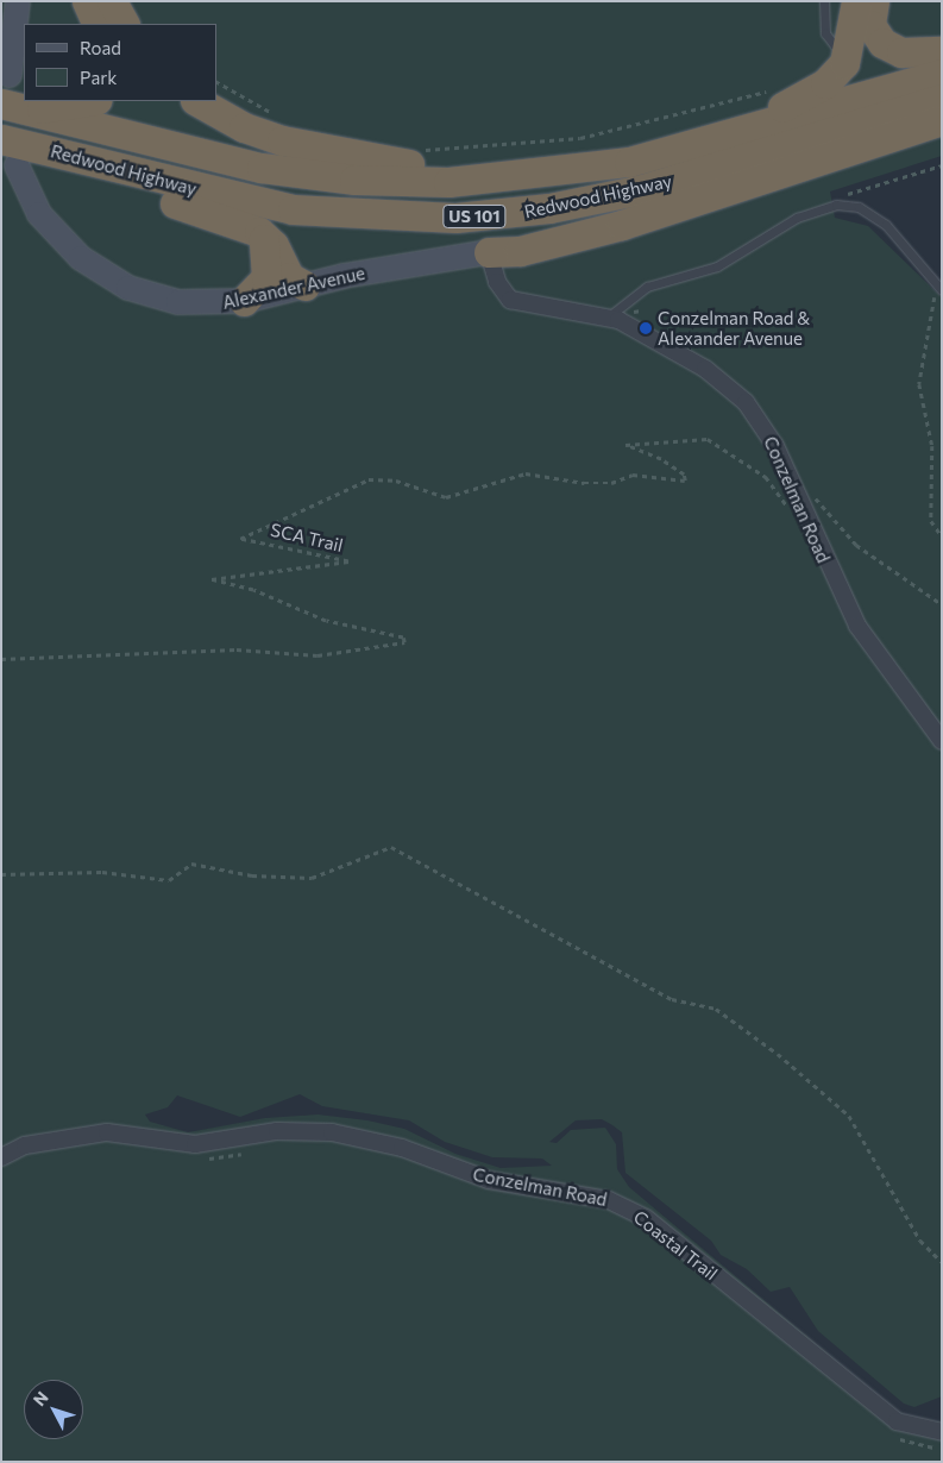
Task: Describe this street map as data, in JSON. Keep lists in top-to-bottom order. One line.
{"streets":{"highway":["Redwood Highway","US 101"],"main road":["Alexander Avenue"],"street":["Conzelman Road"],"path":["SCA Trail"]},"crossings":[["Redwood Highway","Alexander Avenue"],["Alexander Avenue","Conzelman Road"]],"places":["Conzelman Road & Alexander Avenue"],"legend":["Road","Park"],"north":"top left"}
